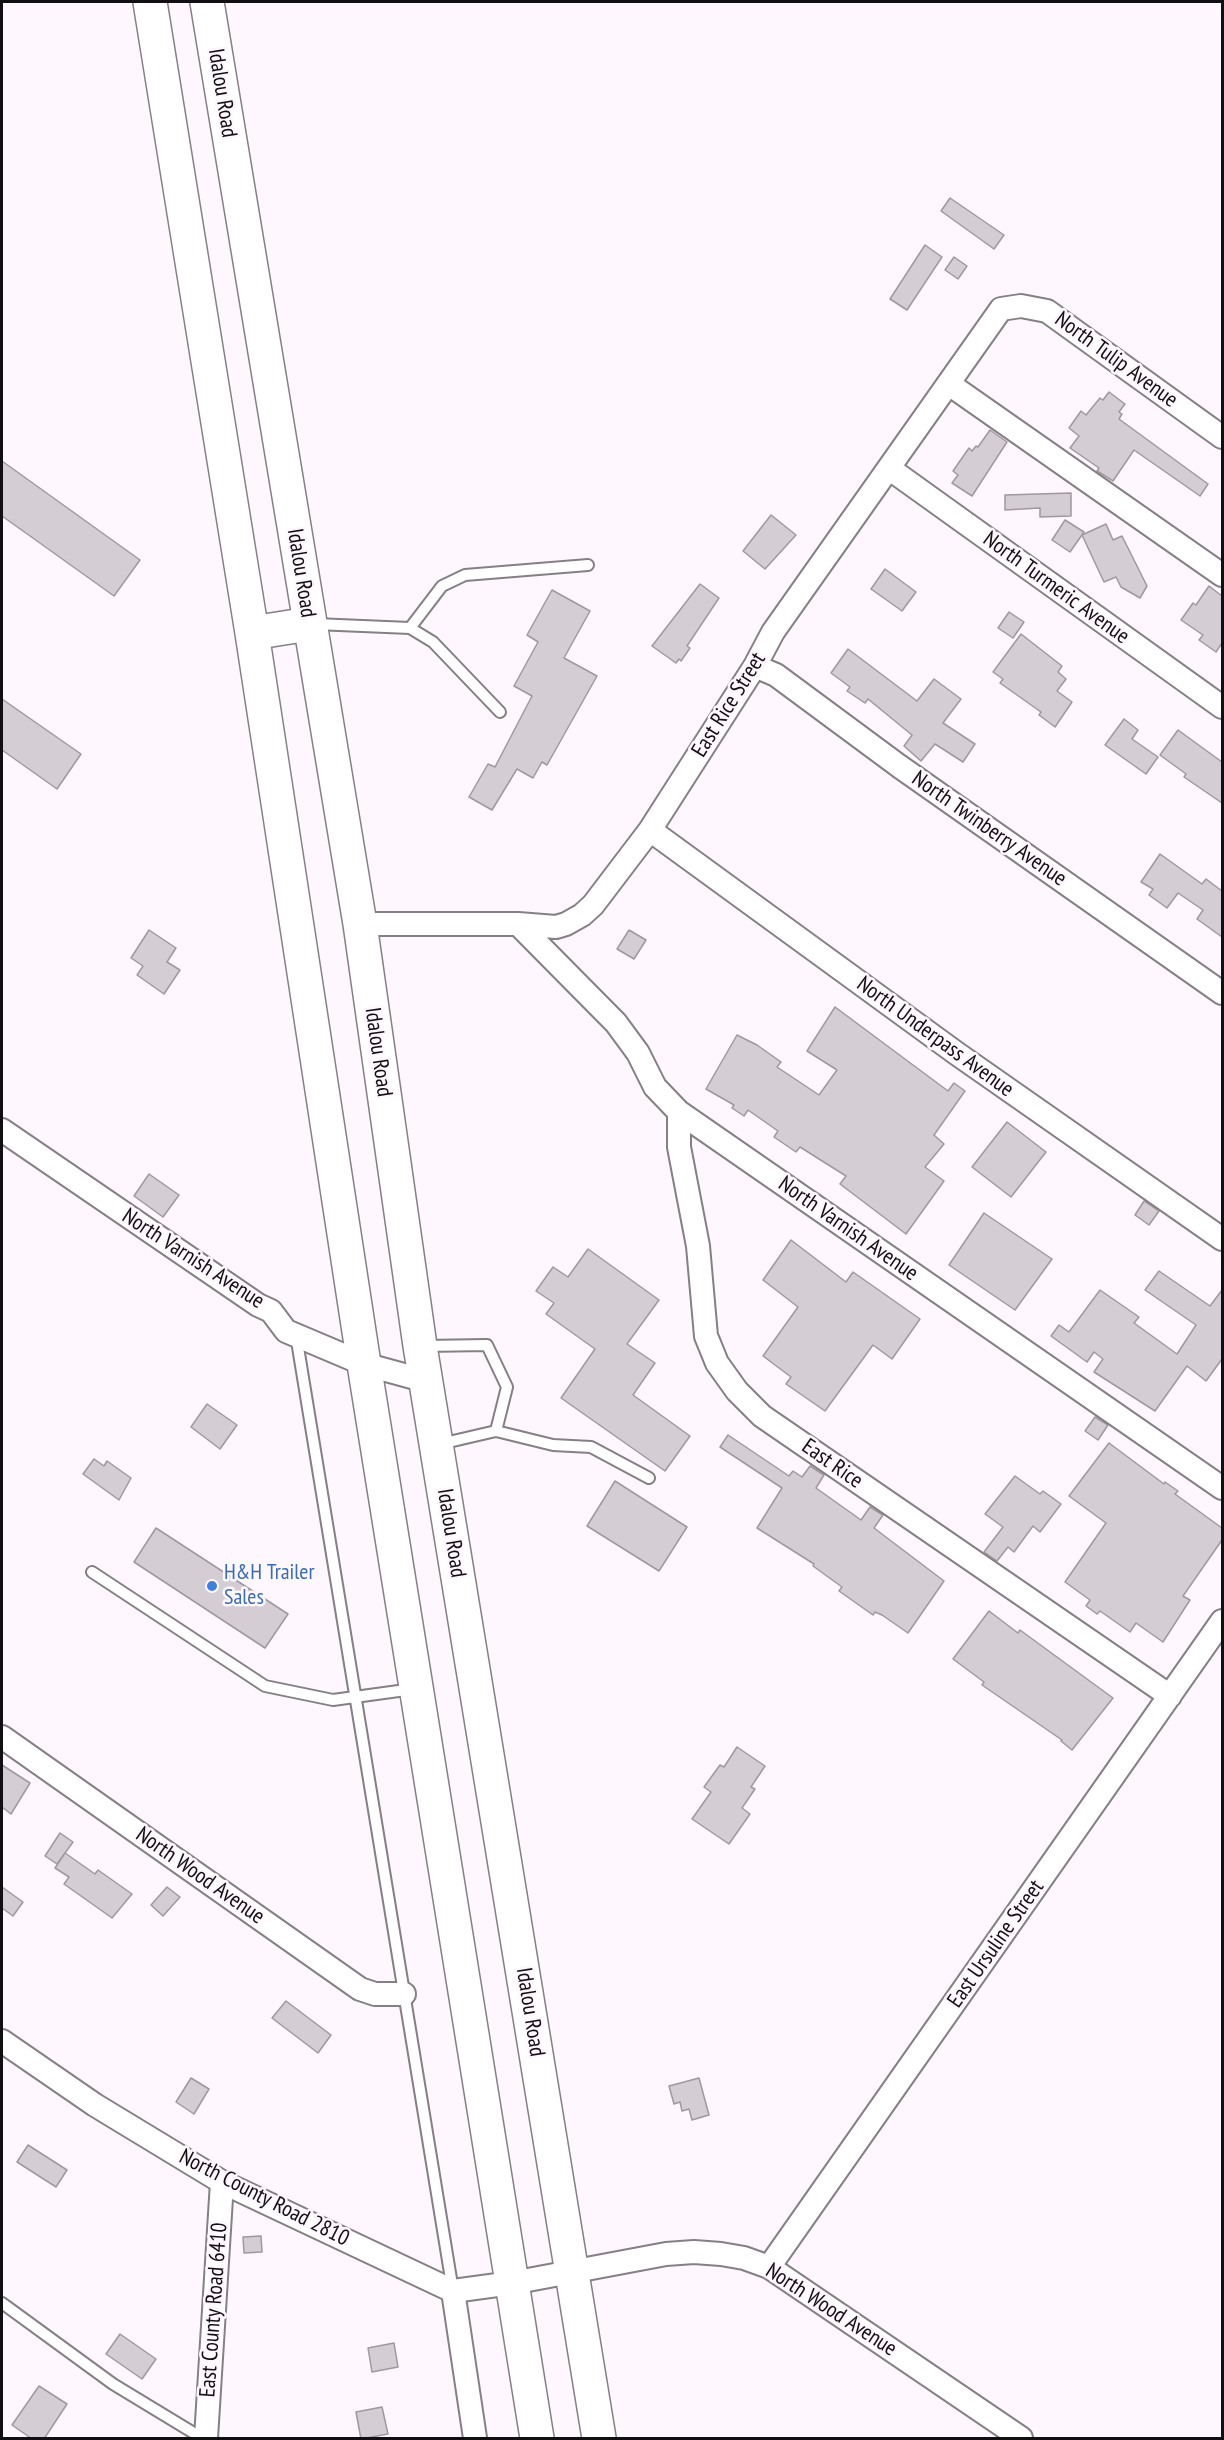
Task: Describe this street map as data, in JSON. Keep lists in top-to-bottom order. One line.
{"streets":{"highway":["Idalou Road"],"street":["North Tulip Avenue","North Turmeric Avenue","East Rice Street","North Twinberry Avenue","North Underpass Avenue","North Varnish Avenue","East Rice","North Wood Avenue","East Ursuline Street","North County Road 2810","East County Road 6410"]},"crossings":[["Idalou Road","East Rice Street"],["Idalou Road","North Varnish Avenue"],["Idalou Road","North Wood Avenue"],["North Tulip Avenue","East Rice Street"],["North Turmeric Avenue","East Rice Street"],["East Rice Street","North Twinberry Avenue"],["East Rice Street","North Underpass Avenue"],["East Rice Street","North Varnish Avenue"],["North Varnish Avenue","East Rice"],["East Rice","East Ursuline Street"],["North Wood Avenue","East Ursuline Street"],["North County Road 2810","East County Road 6410"]],"places":["H&H Trailer Sales"]}
